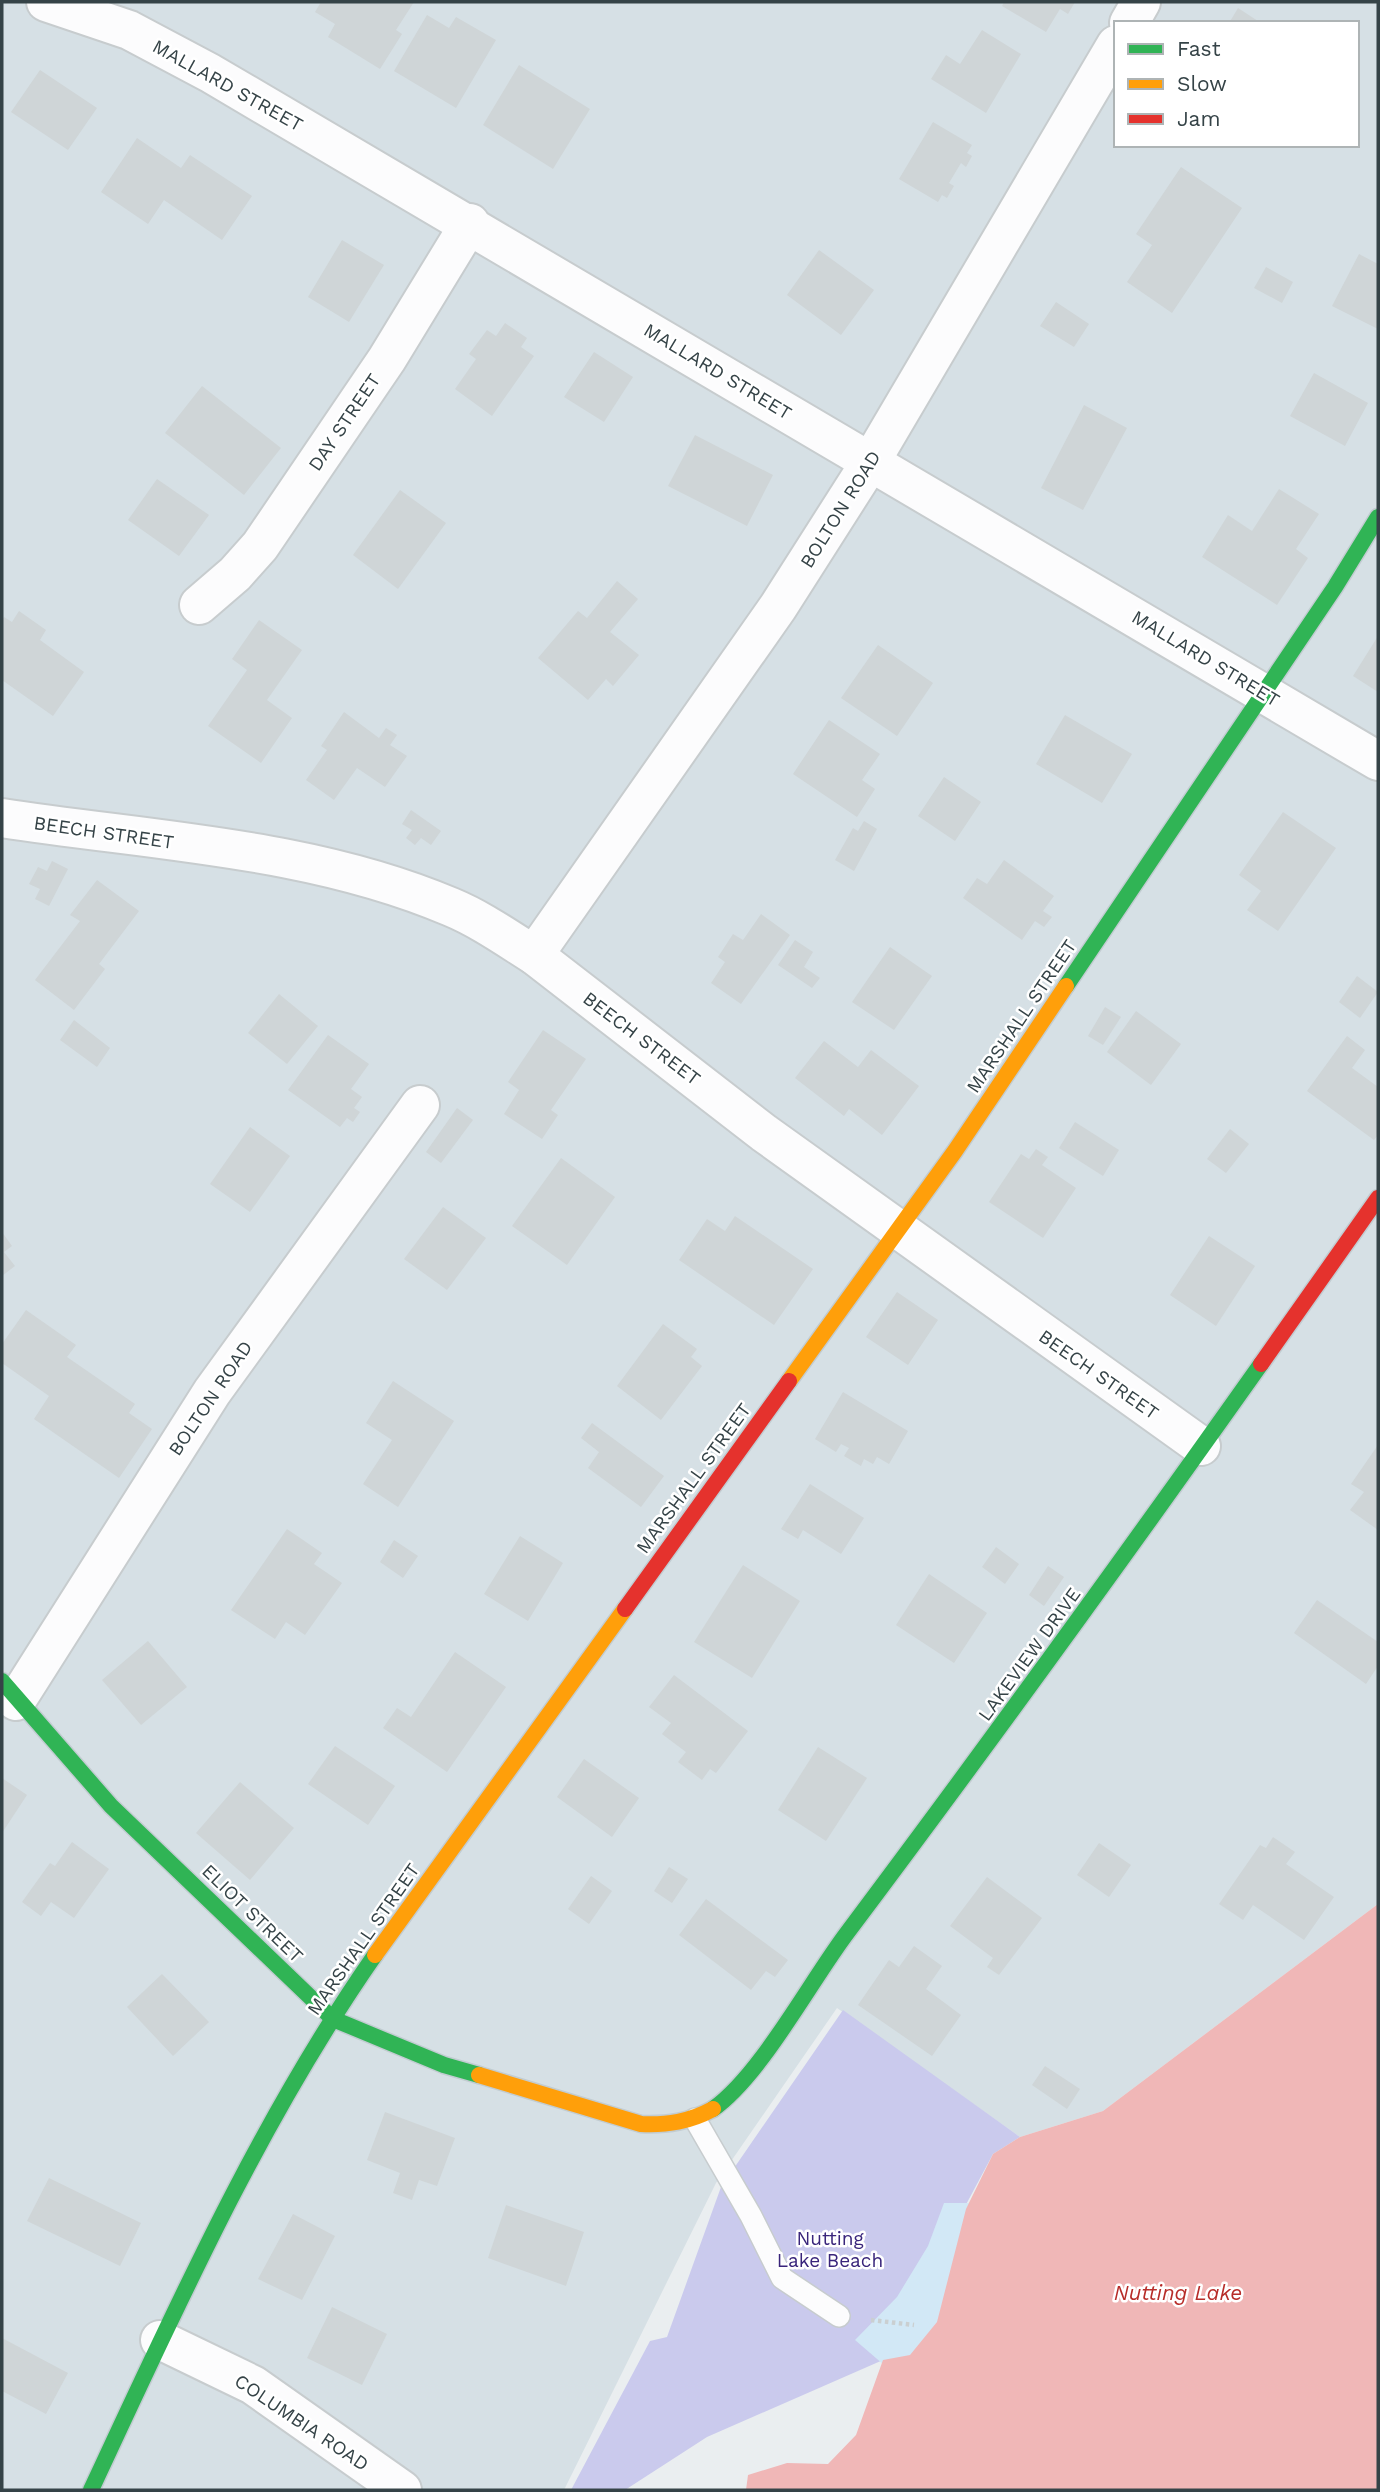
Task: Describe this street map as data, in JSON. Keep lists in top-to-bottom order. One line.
{"streets":{"street":["MALLARD STREET","DAY STREET","BOLTON ROAD","BEECH STREET","MARSHALL STREET","LAKEVIEW DRIVE","ELIOT STREET","COLUMBIA ROAD"]},"crossings":[["MALLARD STREET","DAY STREET"],["MALLARD STREET","BOLTON ROAD"],["MALLARD STREET","MARSHALL STREET"],["BOLTON ROAD","BEECH STREET"],["BOLTON ROAD","ELIOT STREET"],["BEECH STREET","MARSHALL STREET"],["BEECH STREET","LAKEVIEW DRIVE"],["MARSHALL STREET","ELIOT STREET"],["MARSHALL STREET","COLUMBIA ROAD"],["LAKEVIEW DRIVE","ELIOT STREET"]],"water":["Nutting Lake"],"parks":["Nutting Lake Beach"],"legend":["Fast","Slow","Jam"]}
